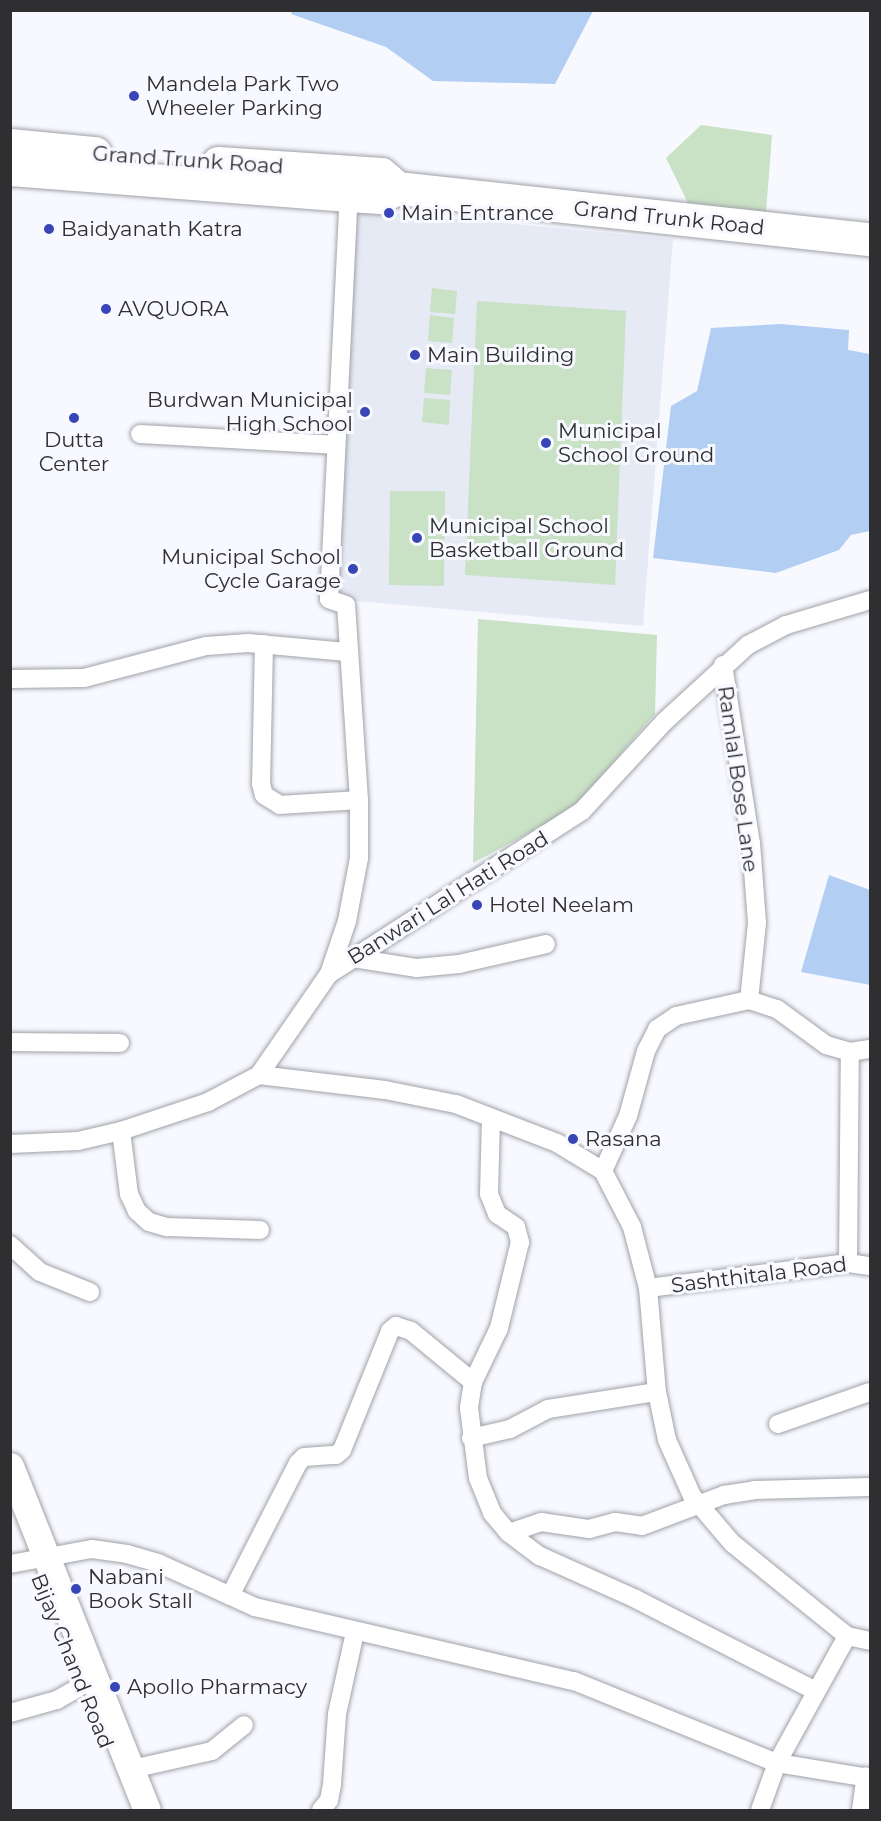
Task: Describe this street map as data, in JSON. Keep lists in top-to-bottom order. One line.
{"streets":{"highway":["Grand Trunk Road"],"main road":["Bijay Chand Road"],"street":["Ramlal Bose Lane","Banwari Lal Hati Road","Sashthitala Road"]},"crossings":[["Ramlal Bose Lane","Banwari Lal Hati Road"]],"places":["Mandela Park Two Wheeler Parking","Main Entrance","Baidyanath Katra","AVQUORA","Main Building","Burdwan Municipal High School","Dutta Center","Municipal School Ground","Municipal School Basketball Ground","Municipal School Cycle Garage","Hotel Neelam","Rasana","Nabani Book Stall","Apollo Pharmacy"]}
